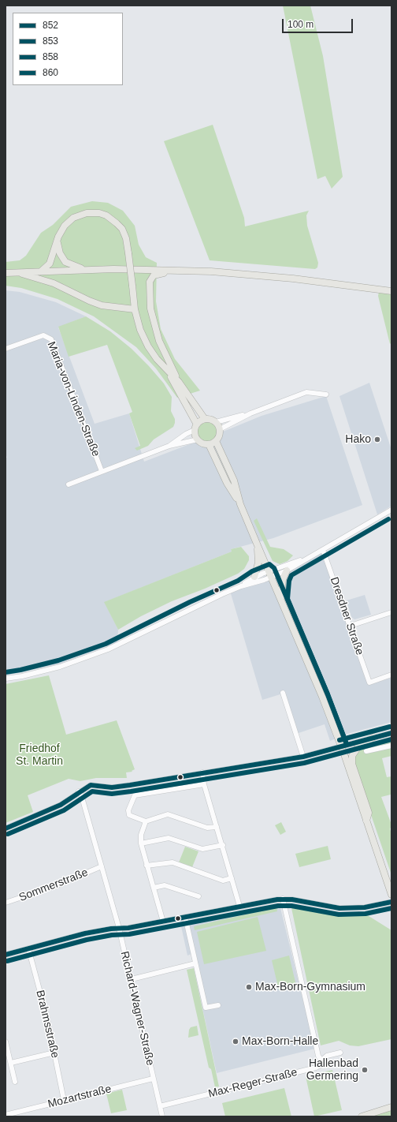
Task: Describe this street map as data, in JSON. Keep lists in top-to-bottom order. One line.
{"streets":{"street":["Maria-von-Linden-Straße","Dresdner Straße","Sommerstraße","Richard-Wagner-Straße","Brahmsstraße","Max-Reger-Straße","Mozartstraße"]},"crossings":[["Sommerstraße","Richard-Wagner-Straße"],["Richard-Wagner-Straße","Max-Reger-Straße"],["Richard-Wagner-Straße","Mozartstraße"],["Brahmsstraße","Mozartstraße"]],"parks":["Friedhof St. Martin"],"places":["Hako","Max-Born-Gymnasium","Max-Born-Halle","Hallenbad Germering"],"lines":["transit line 858","transit line 860","transit line 852","transit line 853"],"legend":["852","853","858","860"],"scale_bar":"100 m"}
